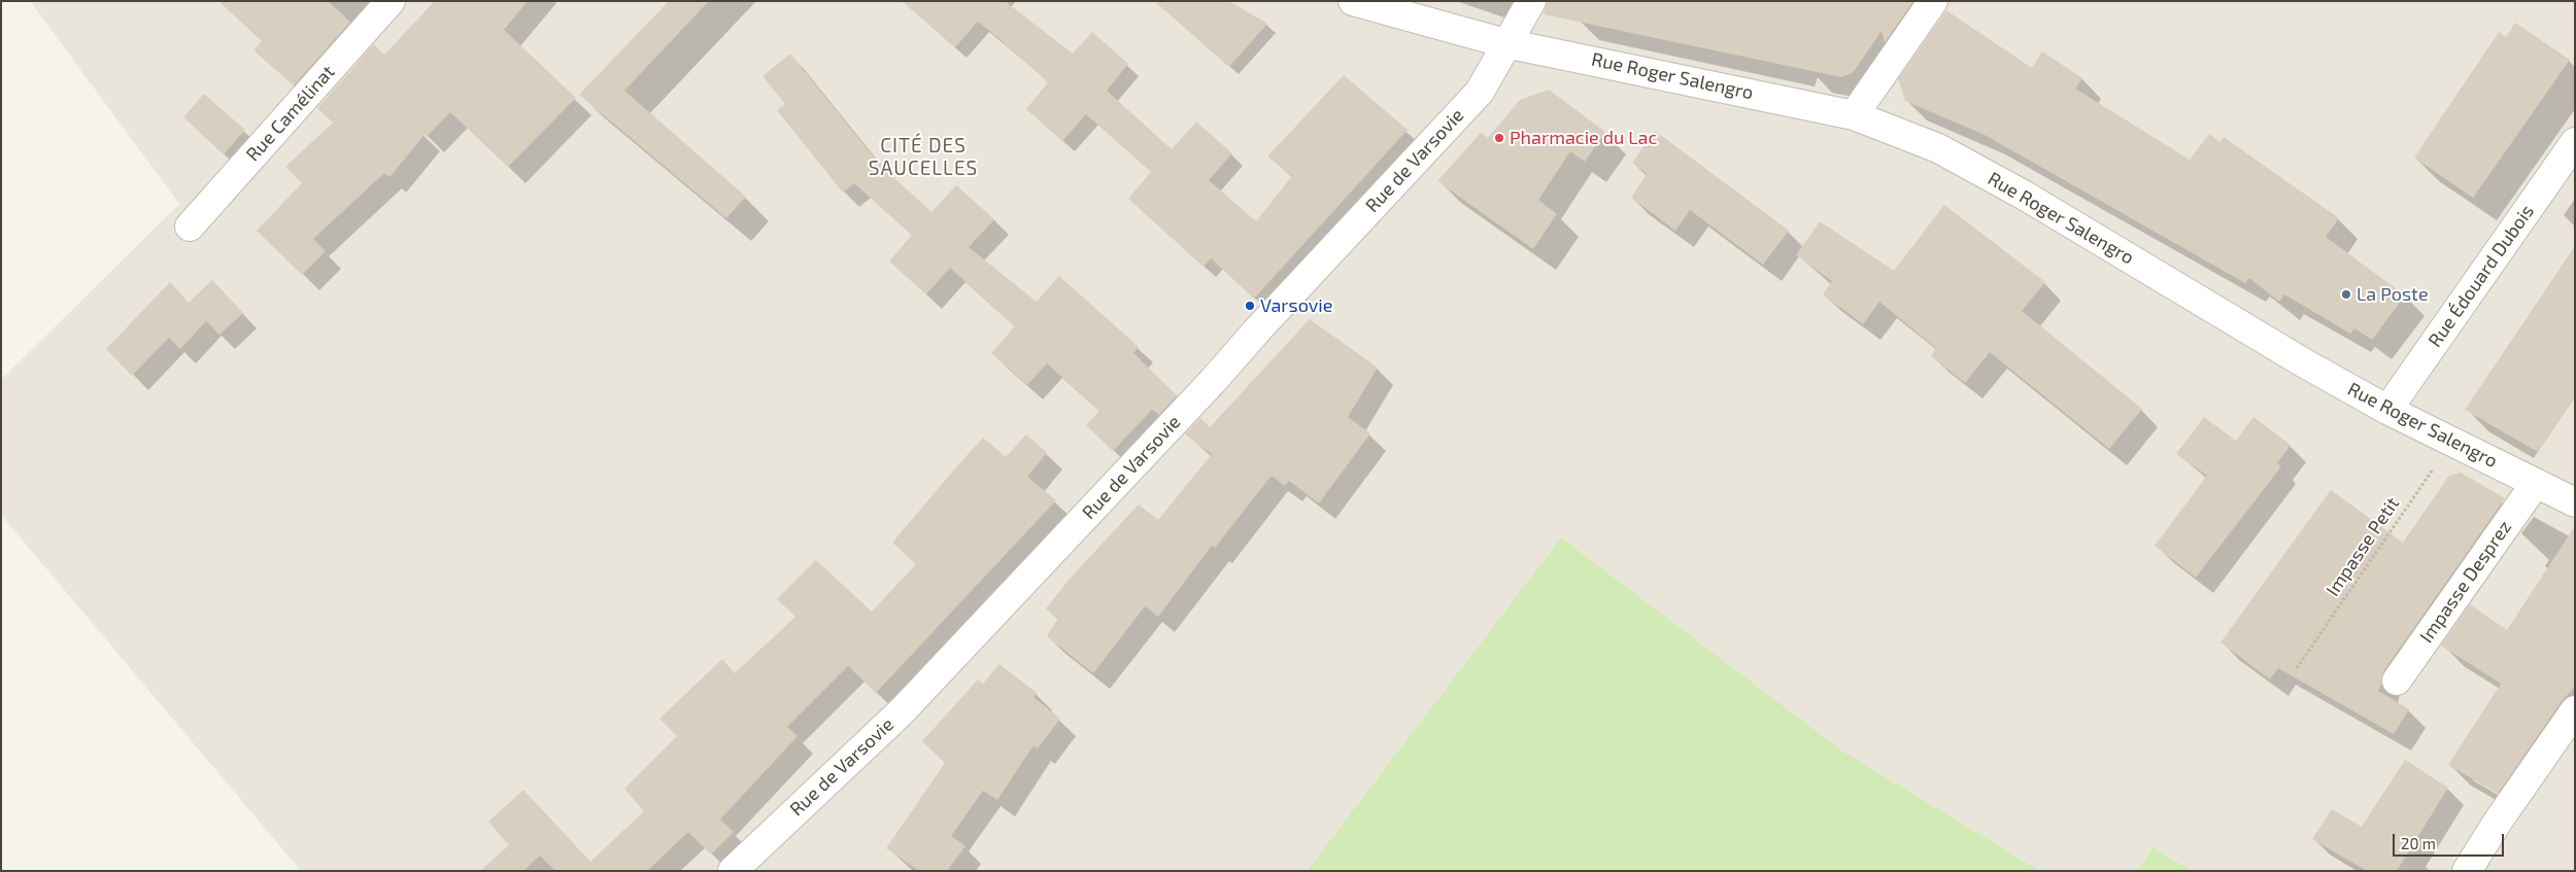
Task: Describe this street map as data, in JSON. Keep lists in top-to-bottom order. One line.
{"streets":{"street":["Rue Roger Salengro","Rue Camélinat","Rue de Varsovie","Rue Édouard Dubois","Impasse Desprez"],"path":["Impasse Petit"]},"crossings":[["Rue Roger Salengro","Rue de Varsovie"],["Rue Roger Salengro","Rue Édouard Dubois"],["Rue Roger Salengro","Impasse Petit"],["Rue Roger Salengro","Impasse Desprez"]],"districts":["CITÉ DES SAUCELLES"],"places":["Pharmacie du Lac","La Poste","Varsovie"],"scale_bar":"20 m"}
